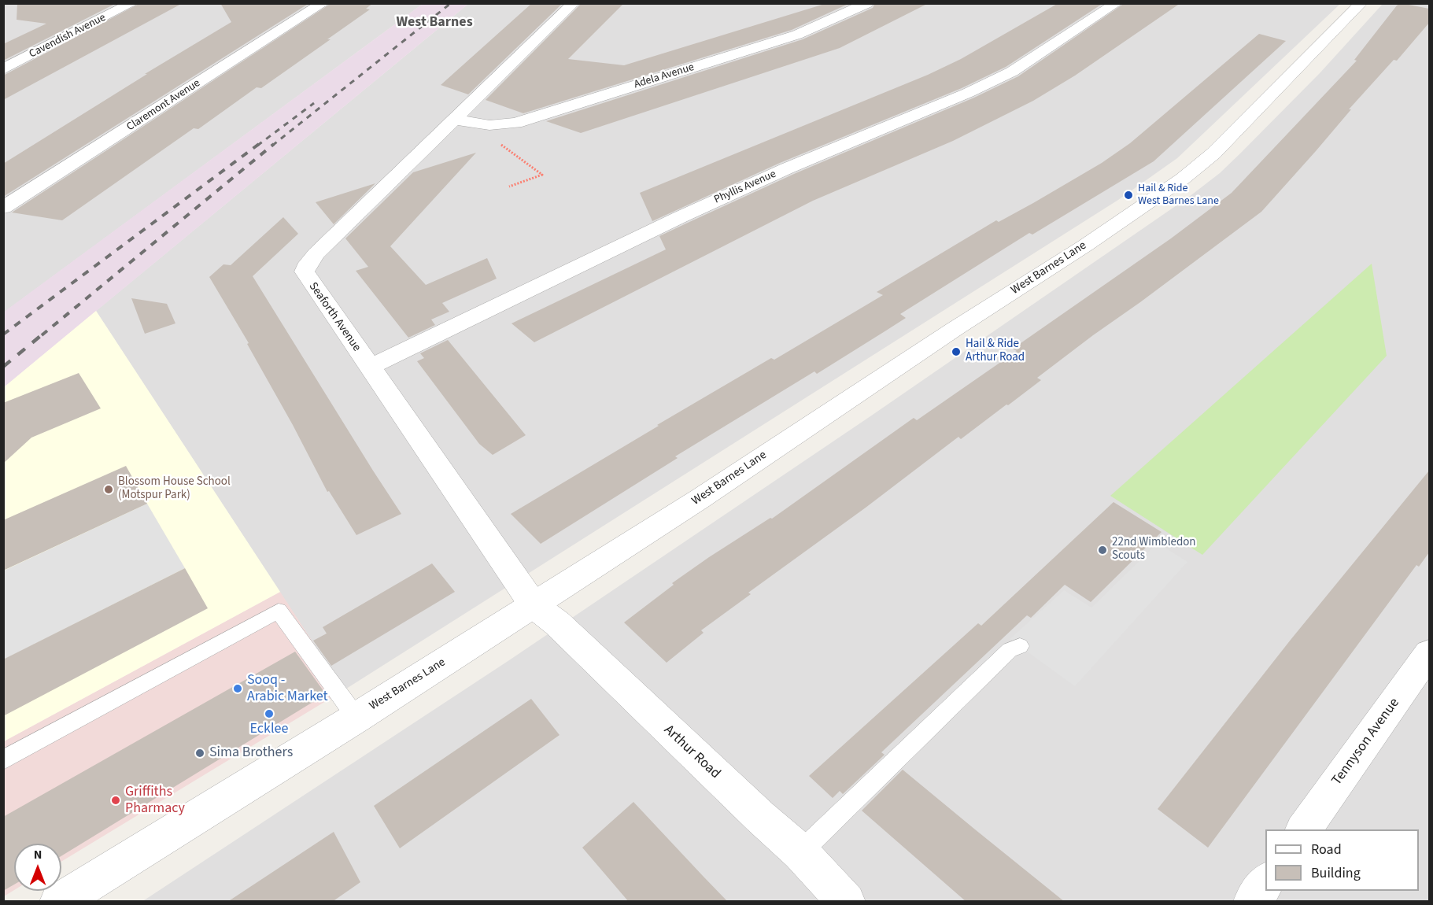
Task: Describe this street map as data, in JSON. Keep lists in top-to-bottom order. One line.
{"streets":{"street":["Cavendish Avenue","Adela Avenue","Claremont Avenue","Phyllis Avenue","West Barnes Lane","Seaforth Avenue","Tennyson Avenue","Arthur Road"]},"crossings":[["Adela Avenue","Seaforth Avenue"],["Phyllis Avenue","Seaforth Avenue"],["West Barnes Lane","Seaforth Avenue"],["West Barnes Lane","Arthur Road"],["Seaforth Avenue","Arthur Road"]],"districts":["West Barnes"],"places":["Hail & Ride West Barnes Lane","Hail & Ride Arthur Road","Blossom House School (Motspur Park)","22nd Wimbledon Scouts","Sooq - Arabic Market","Ecklee","Sima Brothers","Griffiths Pharmacy"],"legend":["Road","Building"],"north":"top"}
